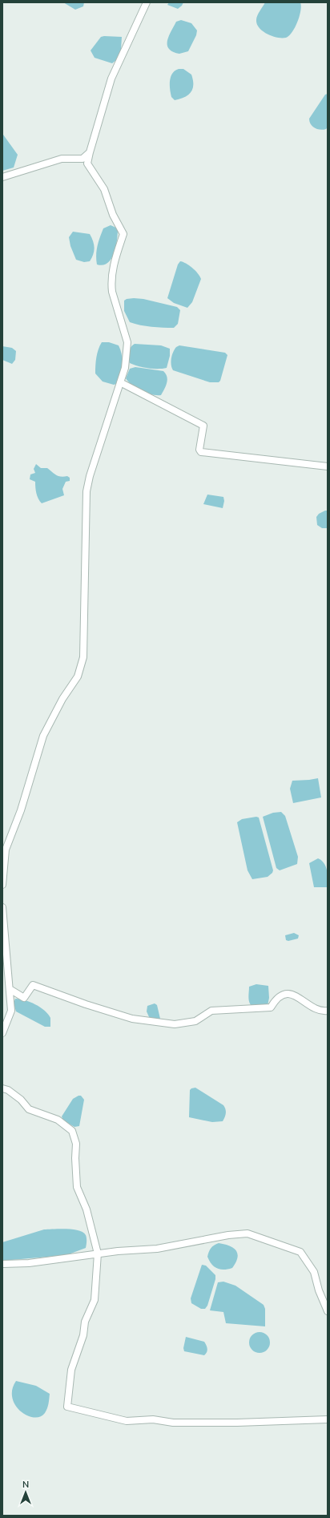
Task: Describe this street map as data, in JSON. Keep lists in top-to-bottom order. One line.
{"north":"top"}
